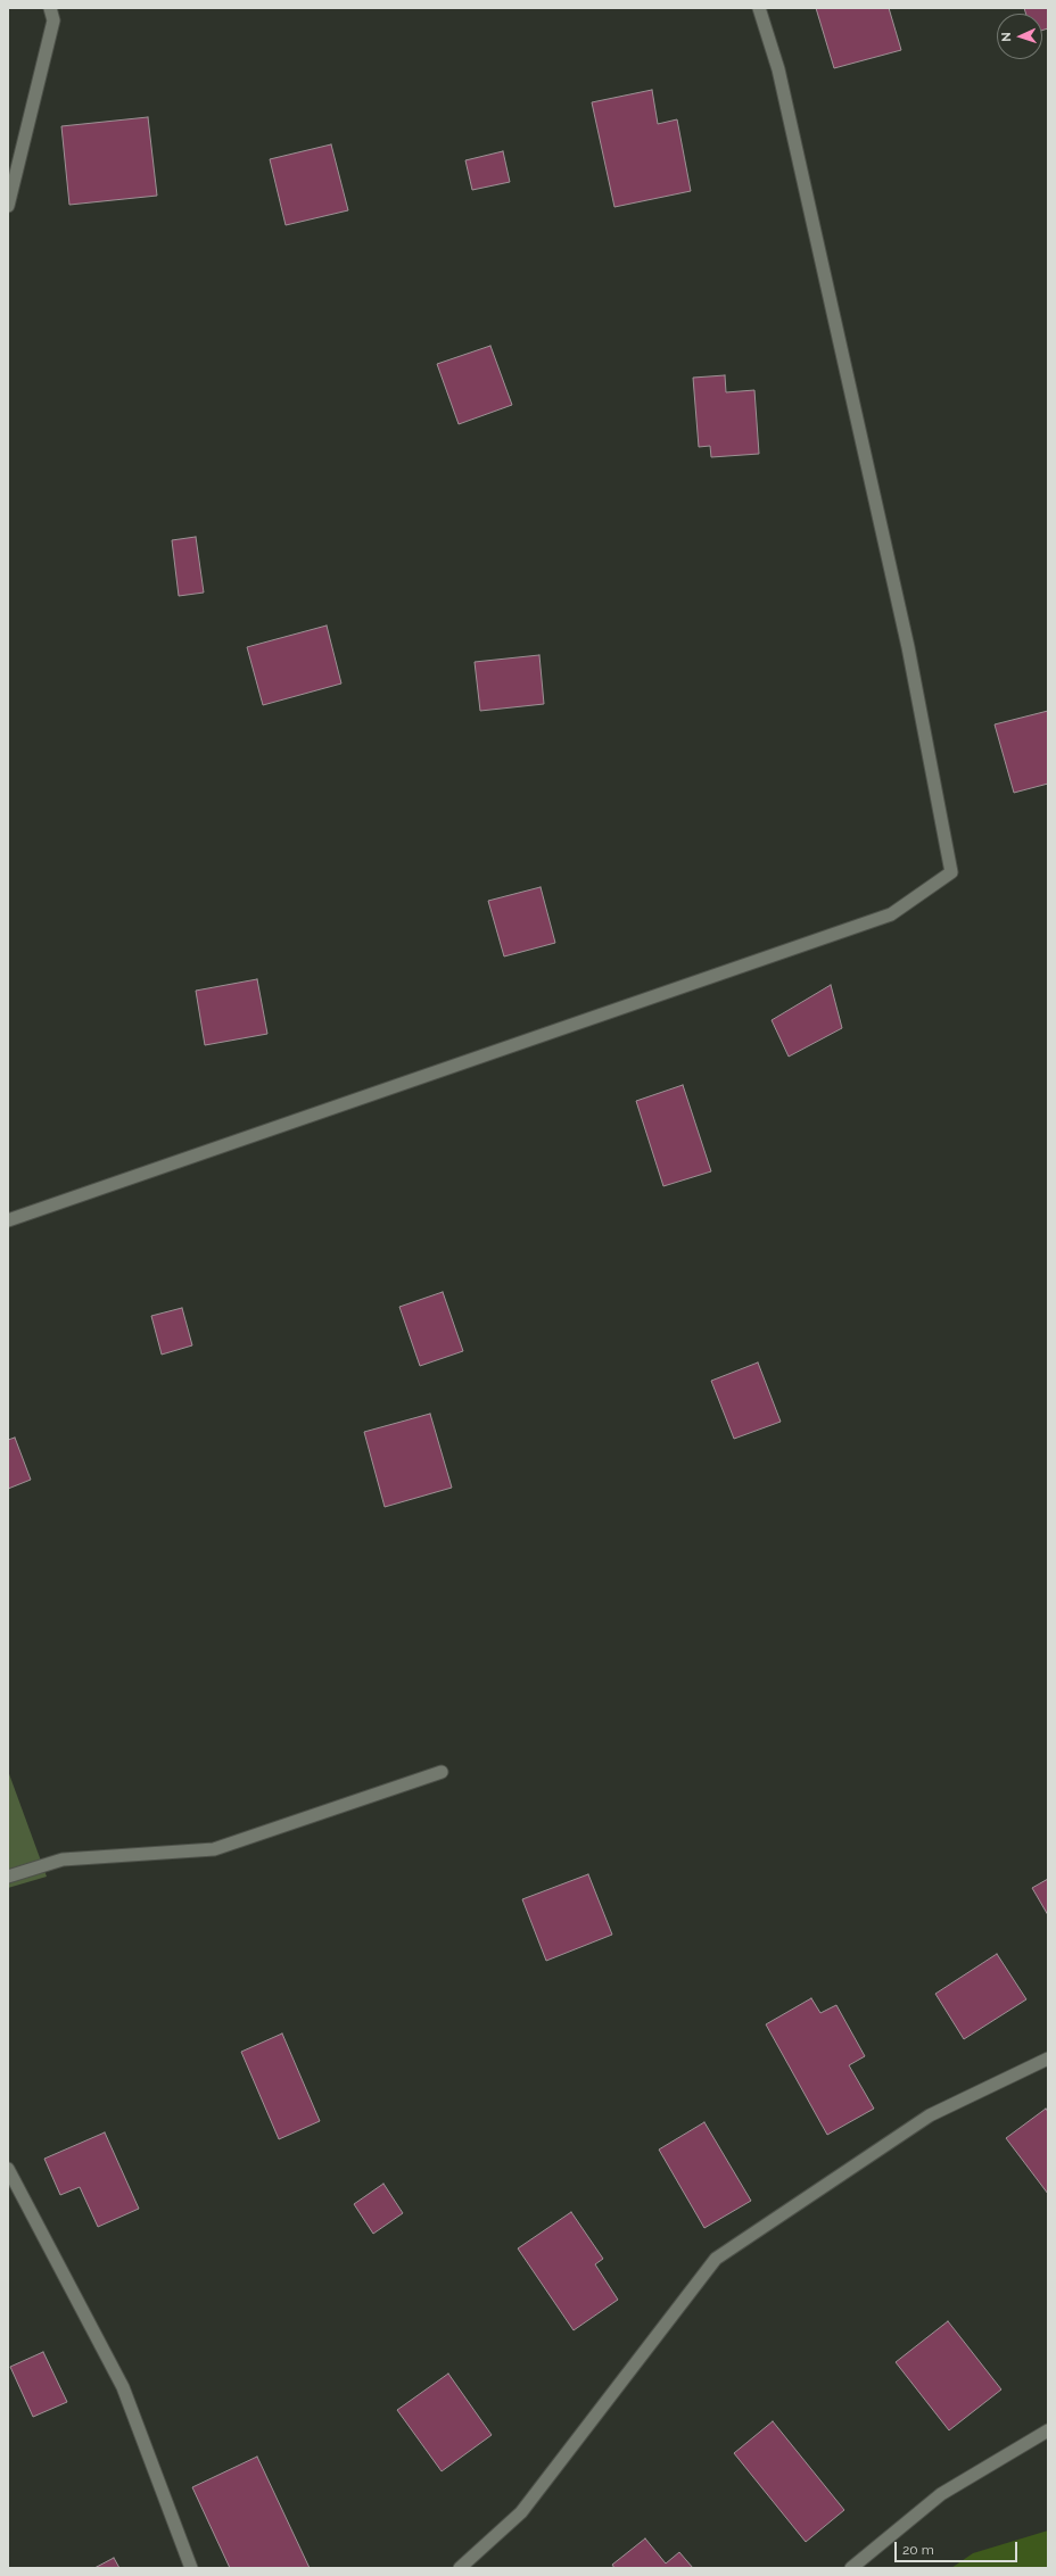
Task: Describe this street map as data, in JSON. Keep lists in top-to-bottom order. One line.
{"scale_bar":"20 m","north":"left"}
